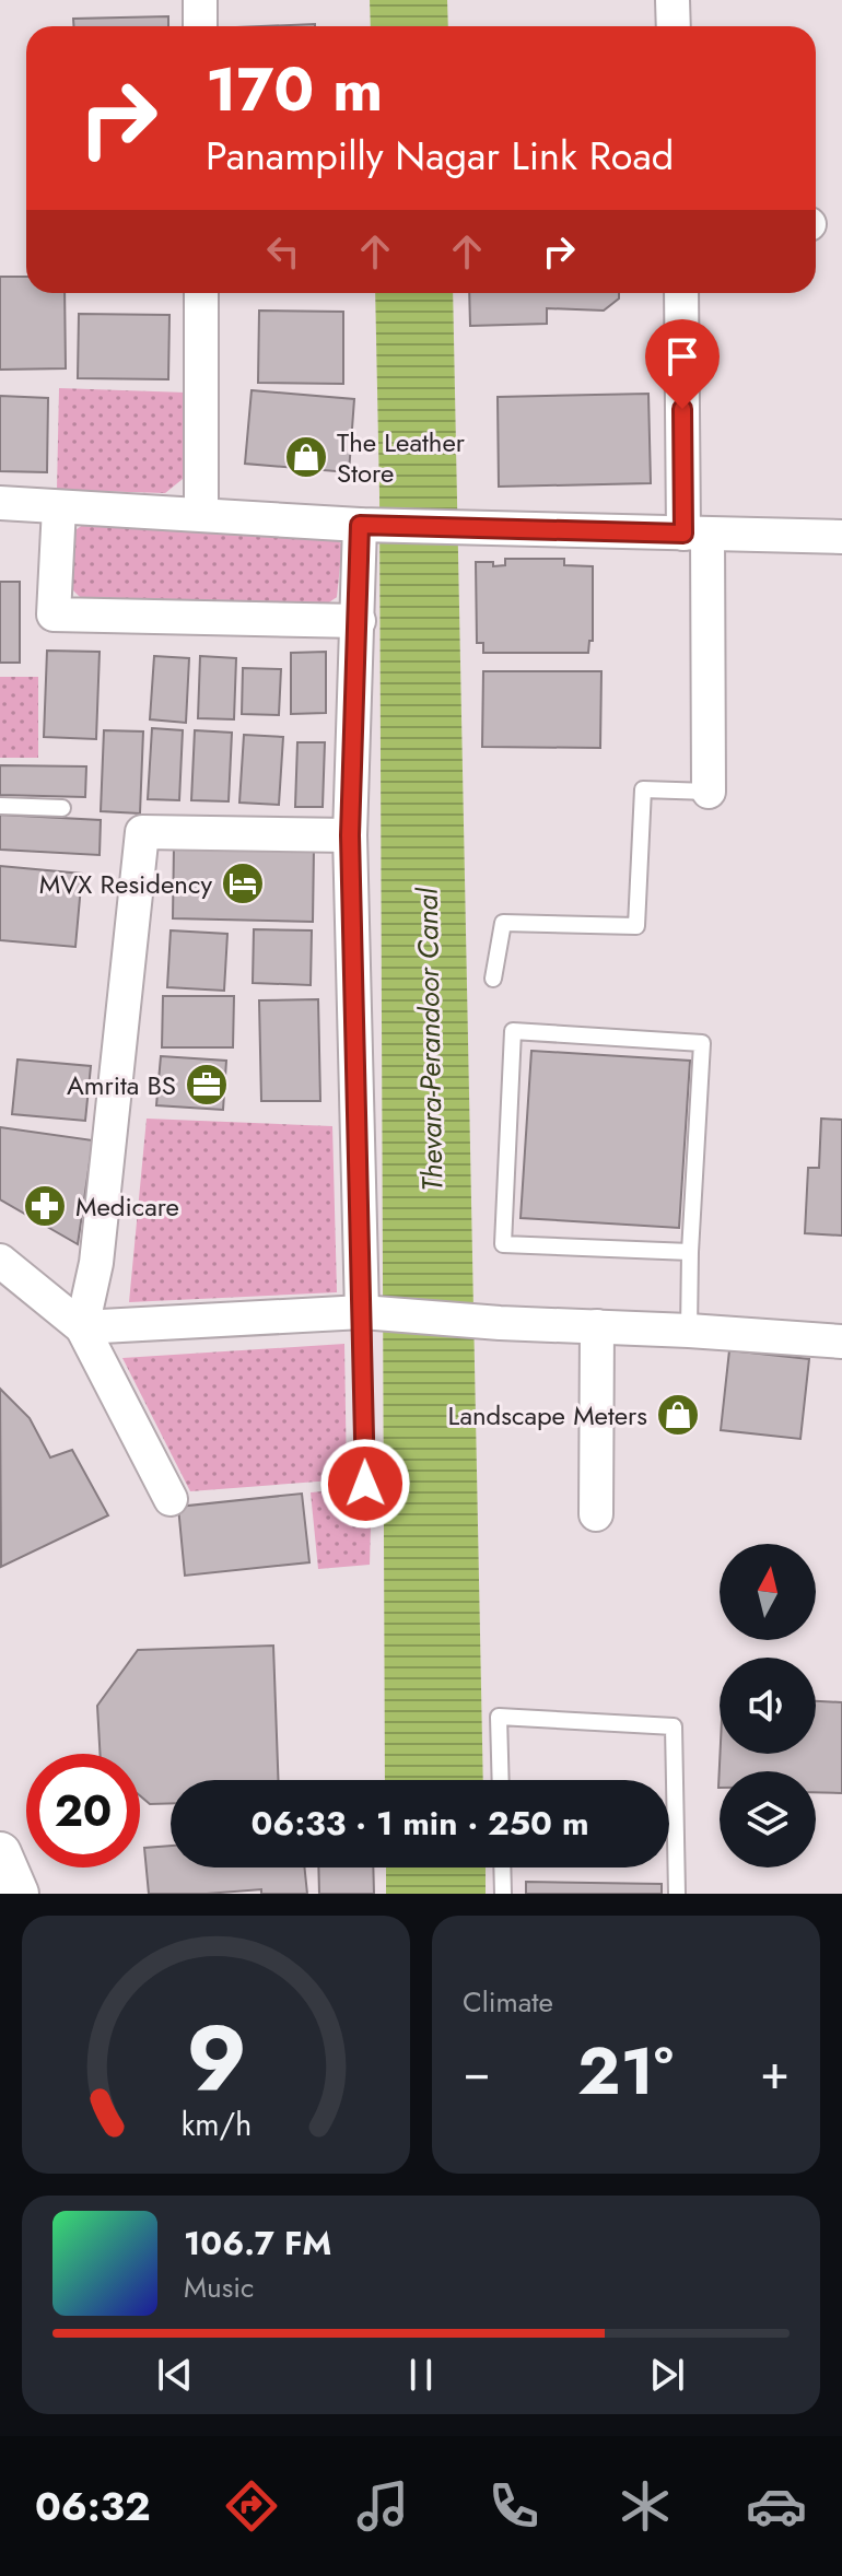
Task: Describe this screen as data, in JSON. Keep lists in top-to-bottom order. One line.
{"water":["Thevara-Perandoor Canal"],"places":{"shop":["The Leather Store","Landscape Meters"],"hotel":["MVX Residency"],"office":["Amrita BS"],"pharmacy":["Medicare"]},"north":"top","page":{"turn":["170 m","Panampilly Nagar Link Road"],"limit":"20","trip":"06:33 · 1 min · 250 m","tile":"Climate","heat":["−","21°","+"],"song":["106.7 FM","Music"],"tabs":"06:32","gauge":["9","km/h"]}}
